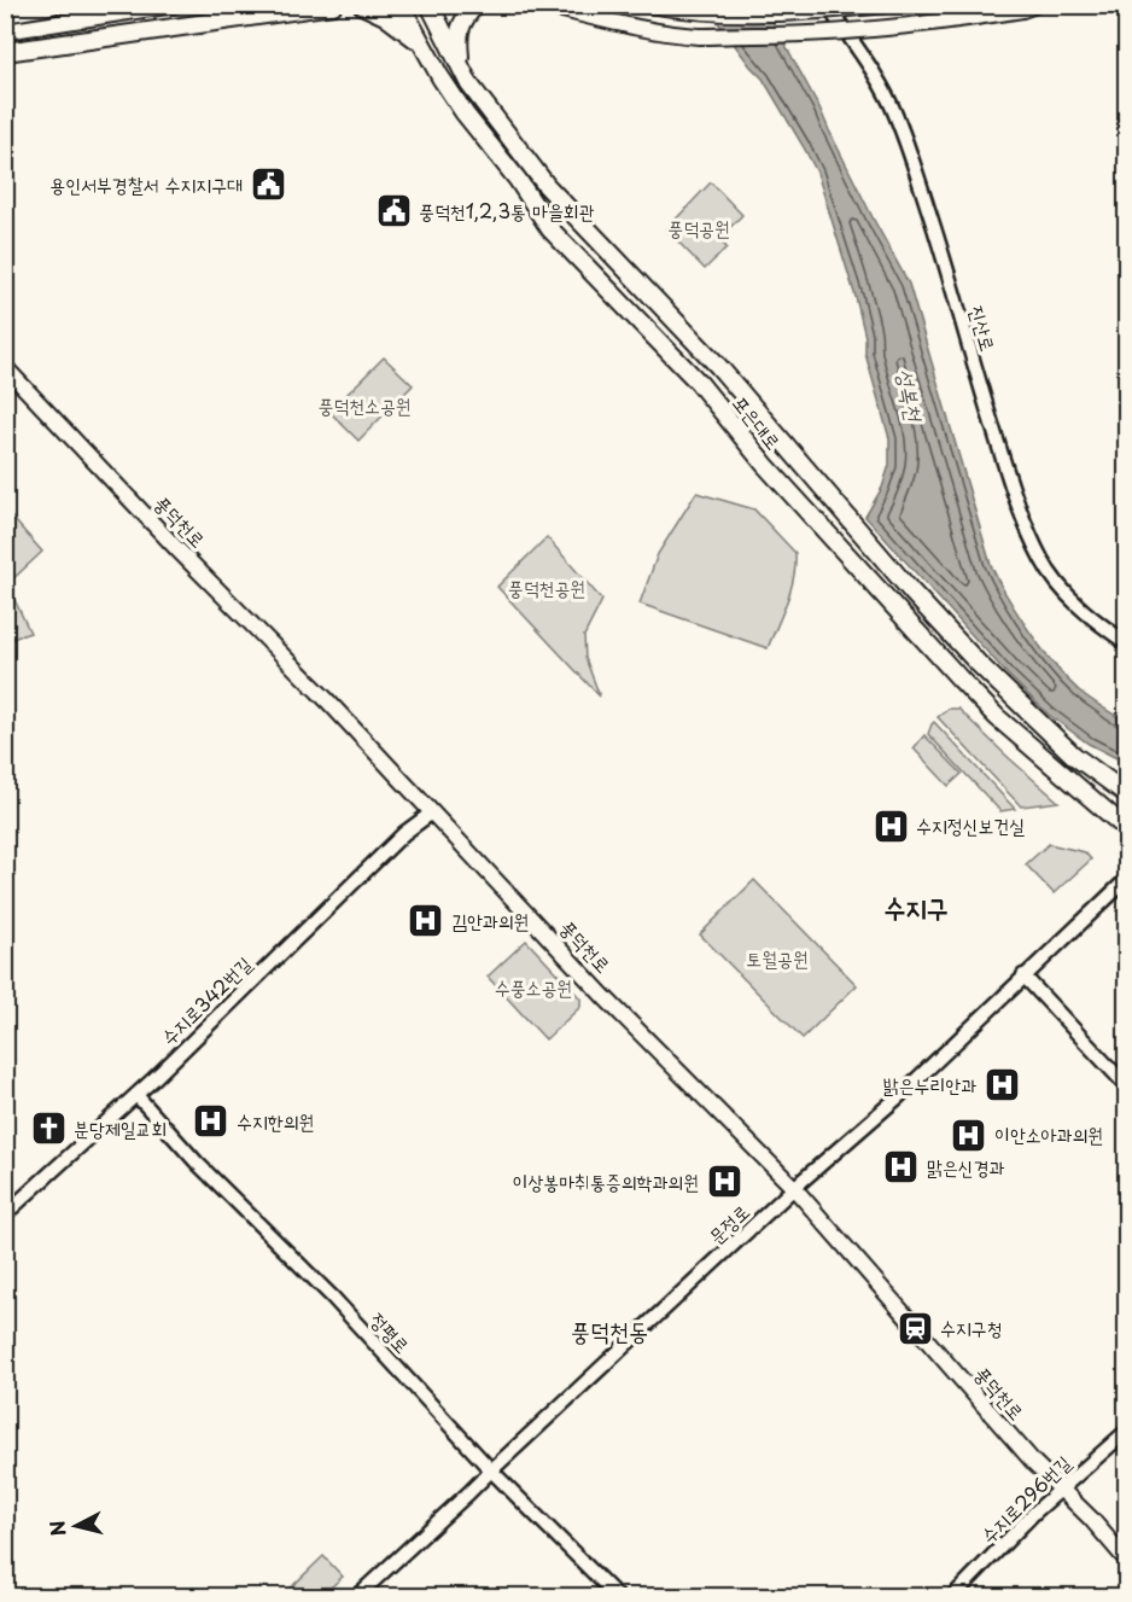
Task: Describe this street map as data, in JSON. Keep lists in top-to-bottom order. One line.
{"streets":{"main road":["포은대로","풍덕천로"],"street":["진산로","수지로342번길","문정로","정평로","수지로296번길"]},"crossings":[["풍덕천로","수지로342번길"],["풍덕천로","문정로"],["풍덕천로","수지로296번길"],["수지로342번길","정평로"],["문정로","정평로"]],"districts":["수지구","풍덕천동"],"water":["성복천"],"parks":["풍덕공원","풍덕천소공원","풍덕천공원","토월공원","수풍소공원"],"places":{"public building":["용인서부경찰서 수지지구대","풍덕천1,2,3통 마을회관"],"hospital":["수지정신보건실","김안과의원","밝은누리안과","수지한의원","이안소아과의원","맑은신경과","이상봉마취통증의학과의원"],"church":["분당제일교회"],"station":["수지구청"]},"north":"left"}
